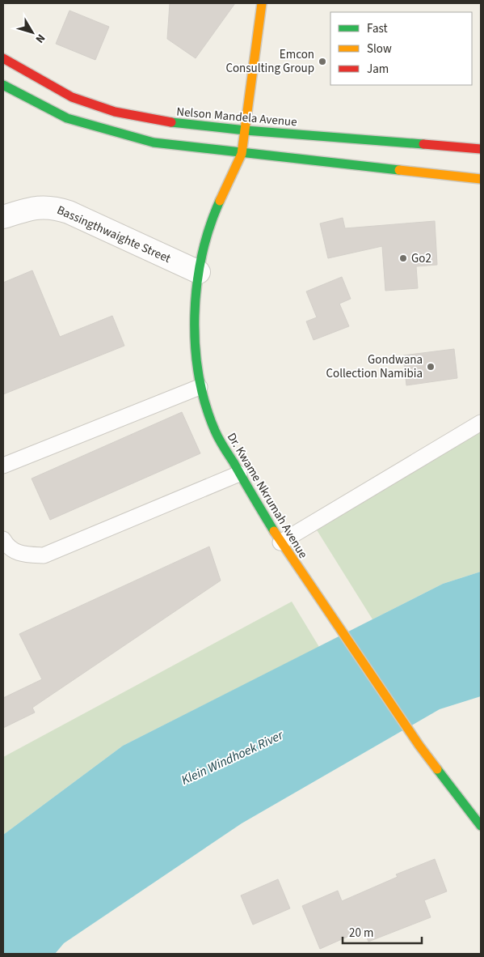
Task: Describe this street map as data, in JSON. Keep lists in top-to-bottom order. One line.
{"streets":{"main road":["Nelson Mandela Avenue","Dr. Kwame Nkrumah Avenue"],"street":["Bassingthwaighte Street"]},"crossings":[["Nelson Mandela Avenue","Dr. Kwame Nkrumah Avenue"],["Bassingthwaighte Street","Dr. Kwame Nkrumah Avenue"]],"water":["Klein Windhoek River"],"places":["Emcon Consulting Group","Go2","Gondwana Collection Namibia"],"legend":["Fast","Slow","Jam"],"scale_bar":"20 m","north":"bottom right"}
